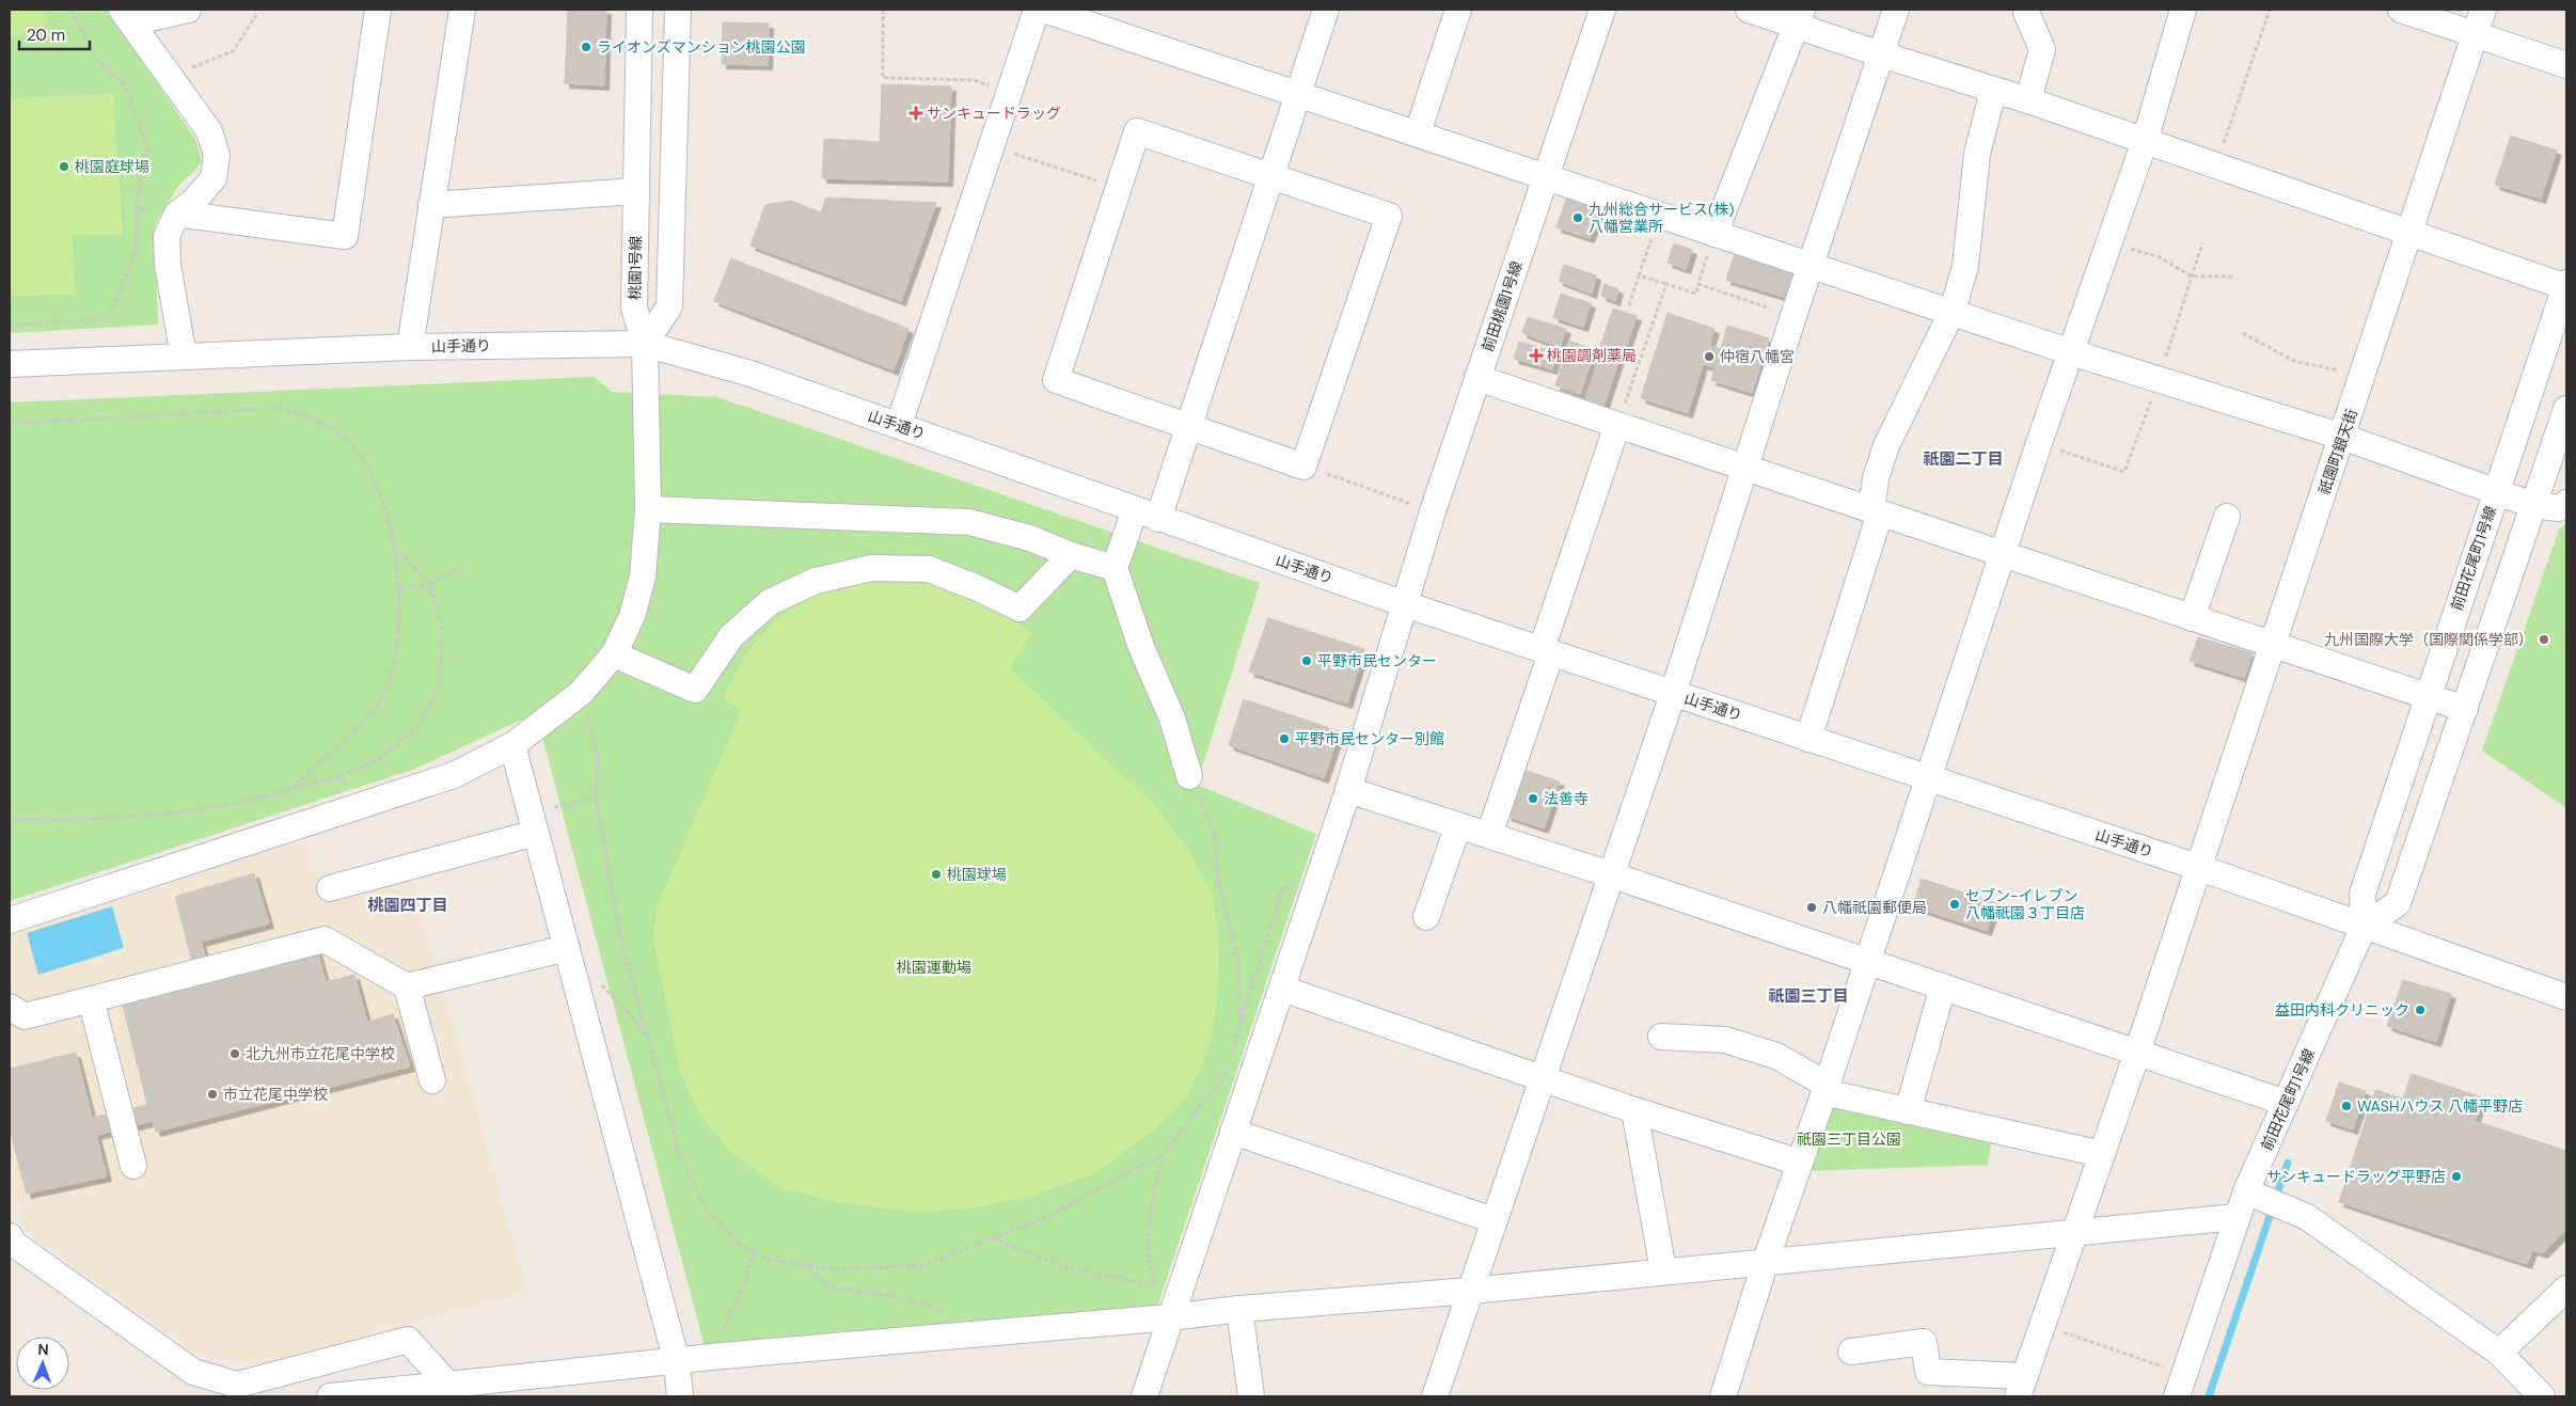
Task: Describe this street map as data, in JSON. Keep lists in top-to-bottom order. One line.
{"streets":{"street":["桃園1号線","前田桃園1号線","山手通り","祇園町銀天街","前田花尾町1号線"]},"crossings":[["桃園1号線","山手通り"],["前田桃園1号線","山手通り"],["山手通り","祇園町銀天街"],["山手通り","前田花尾町1号線"]],"districts":["祇園二丁目","桃園四丁目","祇園三丁目"],"parks":["桃園運動場","祇園三丁目公園"],"places":{"other":["ライオンズマンション桃園公園","桃園庭球場","九州総合サービス(株) 八幡営業所","仲宿八幡宮","九州国際大学（国際関係学部）","平野市民センター","平野市民センター別館","法善寺","桃園球場","セブン-イレブン 八幡祇園３丁目店","八幡祇園郵便局","益田内科クリニック","北九州市立花尾中学校","市立花尾中学校","WASHハウス 八幡平野店","サンキュードラッグ平野店"],"health":["サンキュードラッグ","桃園調剤薬局"]},"scale_bar":"20 m","north":"top"}
